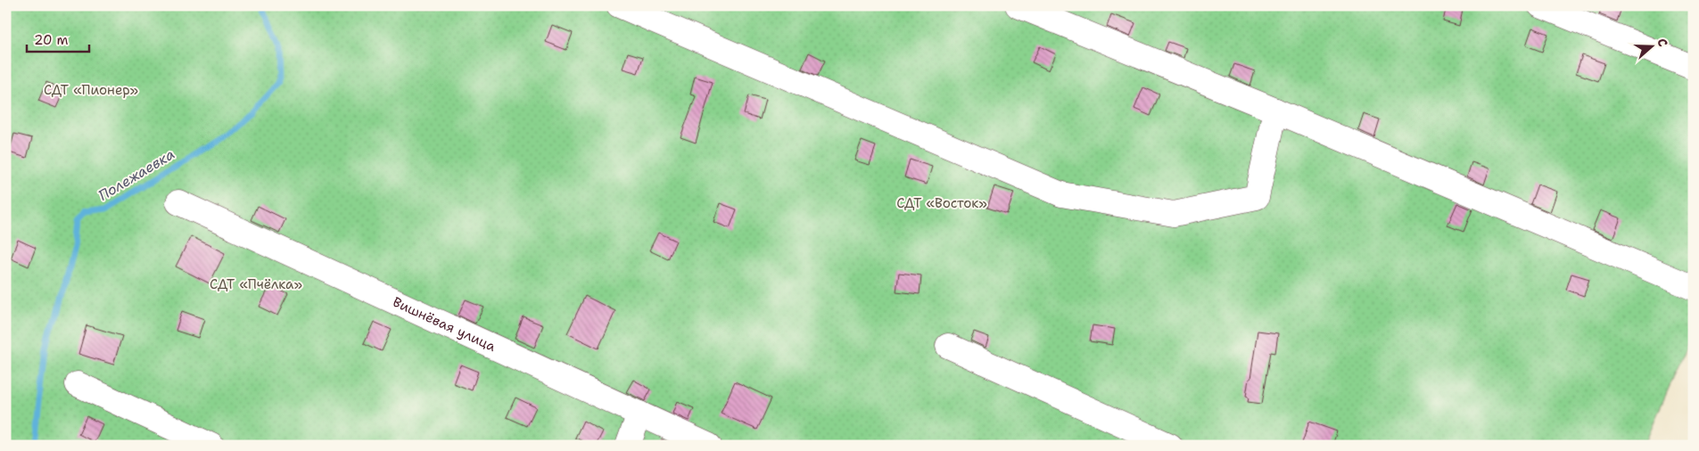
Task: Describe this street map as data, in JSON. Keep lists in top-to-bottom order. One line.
{"streets":{"street":["Вишнёвая улица"]},"water":["Полежаевка"],"parks":["СДТ «Пионер»","СДТ «Восток»","СДТ «Пчёлка»"],"scale_bar":"20 m","north":"right"}
